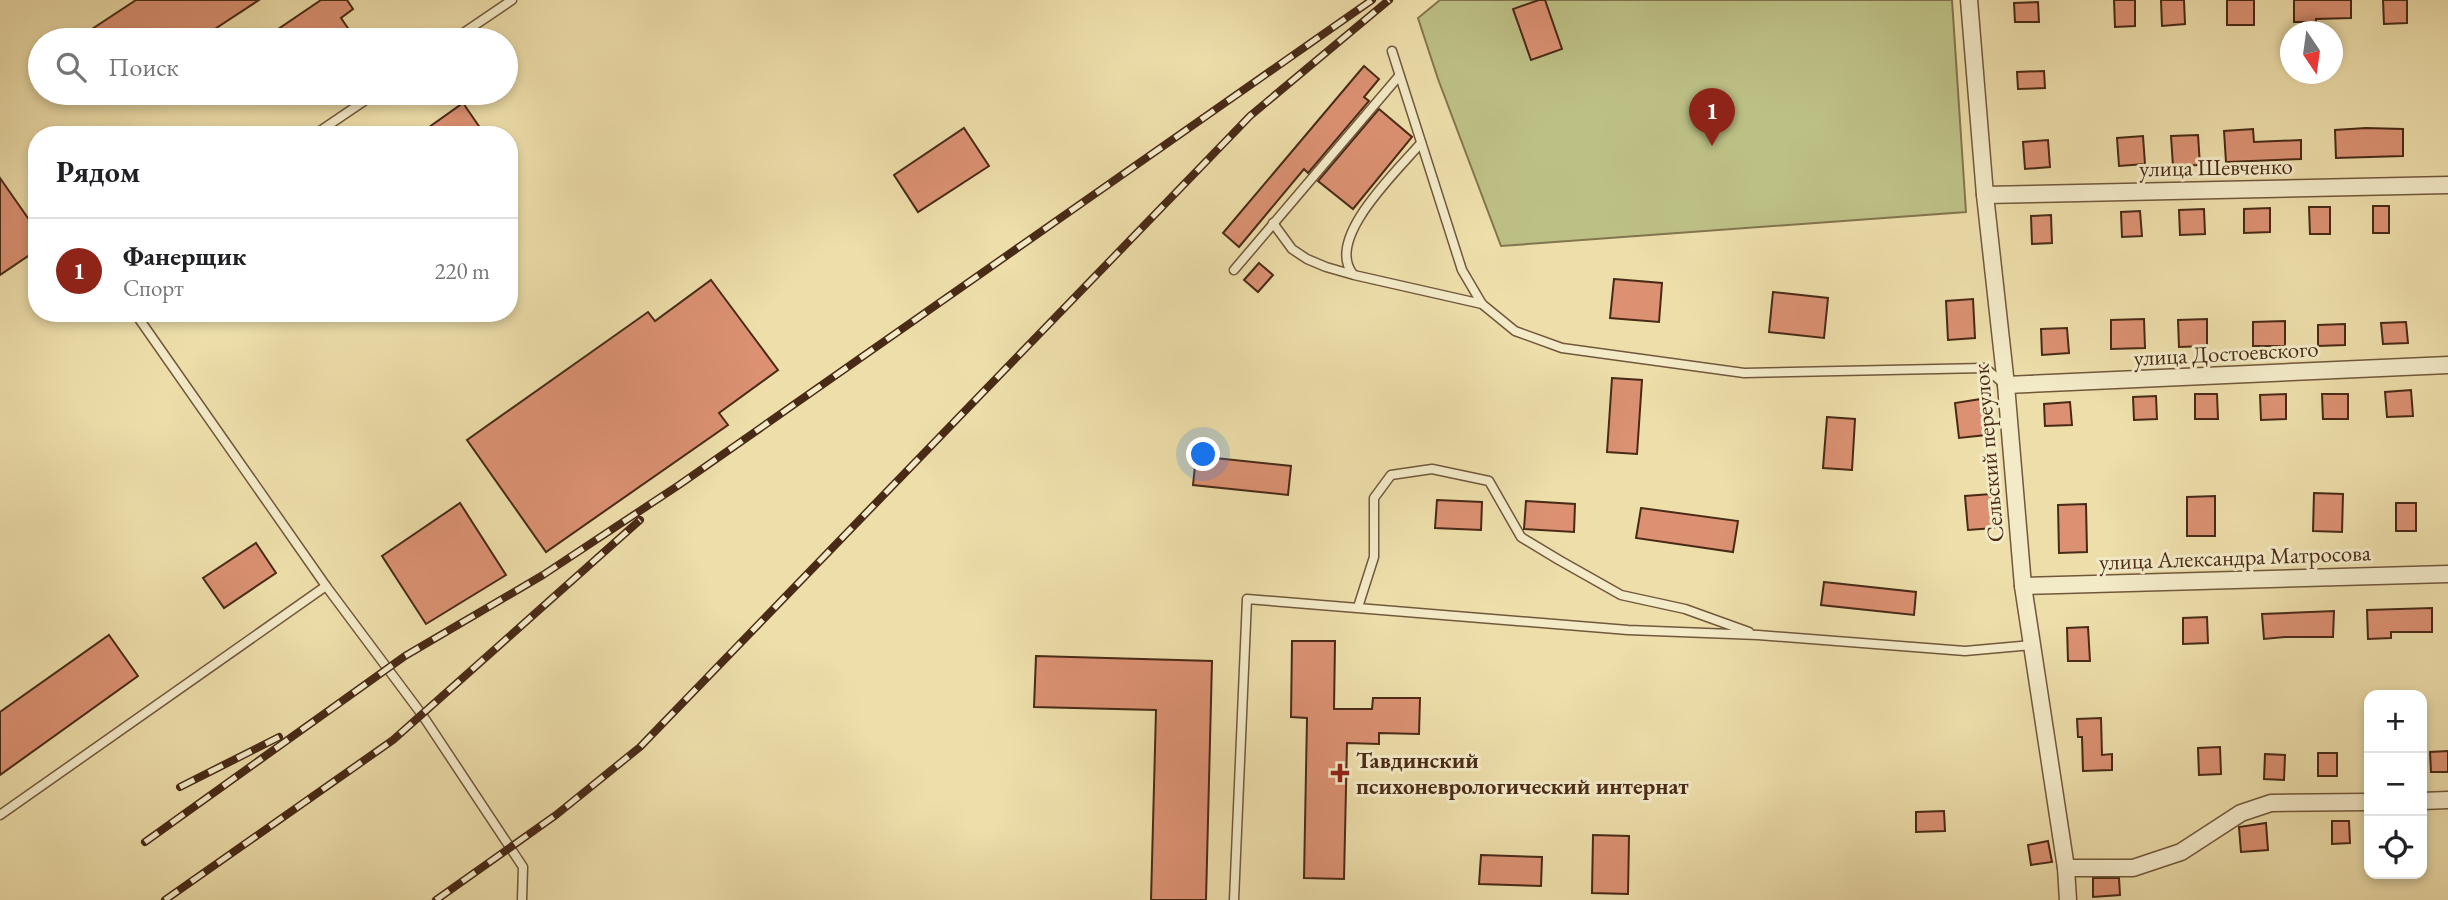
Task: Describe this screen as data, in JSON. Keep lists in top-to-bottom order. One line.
{"streets":{"street":["улица Шевченко","улица Достоевского","Сельский переулок","улица Александра Матросова"]},"crossings":[["улица Шевченко","Сельский переулок"],["улица Достоевского","Сельский переулок"],["Сельский переулок","улица Александра Матросова"]],"places":{"health":["Тавдинский психоневрологический интернат"]},"north":"bottom","page":{"search":"Поиск","pins":"1","heading":"Рядом","list":[{"mark":"1","name":"Фанерщик","note":"Спорт","value":"220 m"}],"map_buttons":["+","−"]}}
